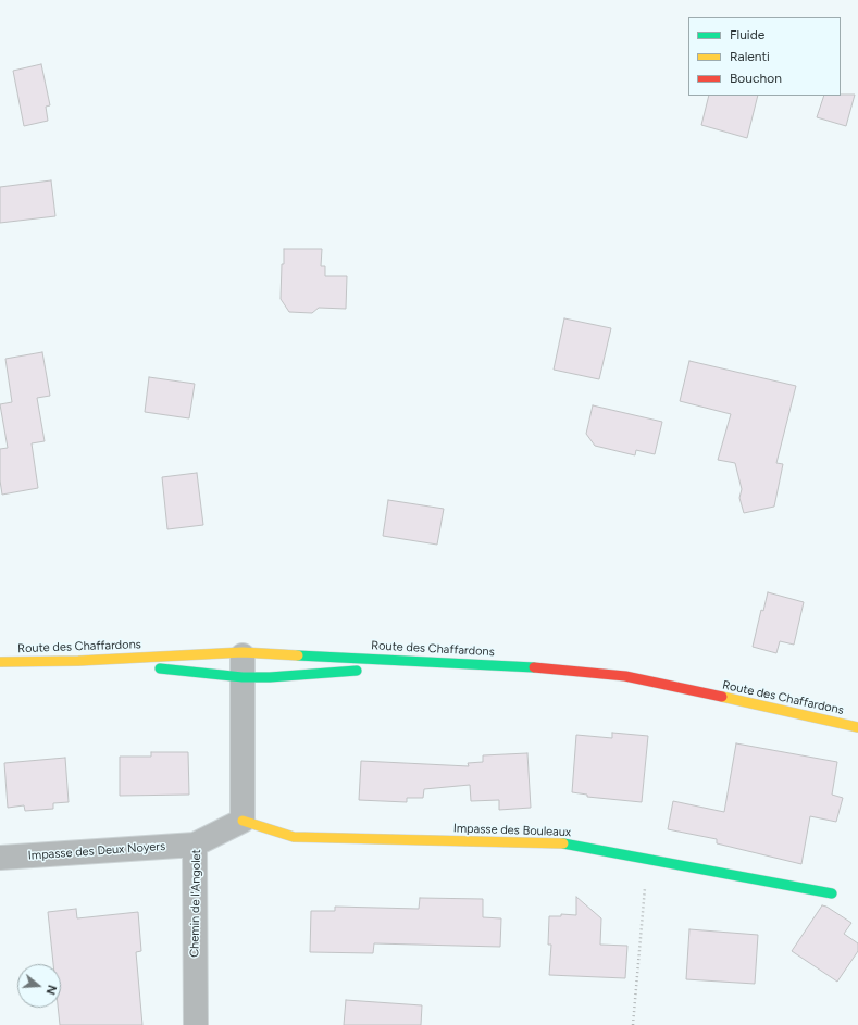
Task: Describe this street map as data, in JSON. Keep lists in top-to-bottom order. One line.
{"streets":{"main road":["Route des Chaffardons","Impasse des Bouleaux"],"street":["Impasse des Deux Noyers","Chemin de l'Angolet"]},"crossings":[["Impasse des Bouleaux","Chemin de l'Angolet"],["Impasse des Deux Noyers","Chemin de l'Angolet"]],"legend":["Fluide","Ralenti","Bouchon"],"north":"right"}
